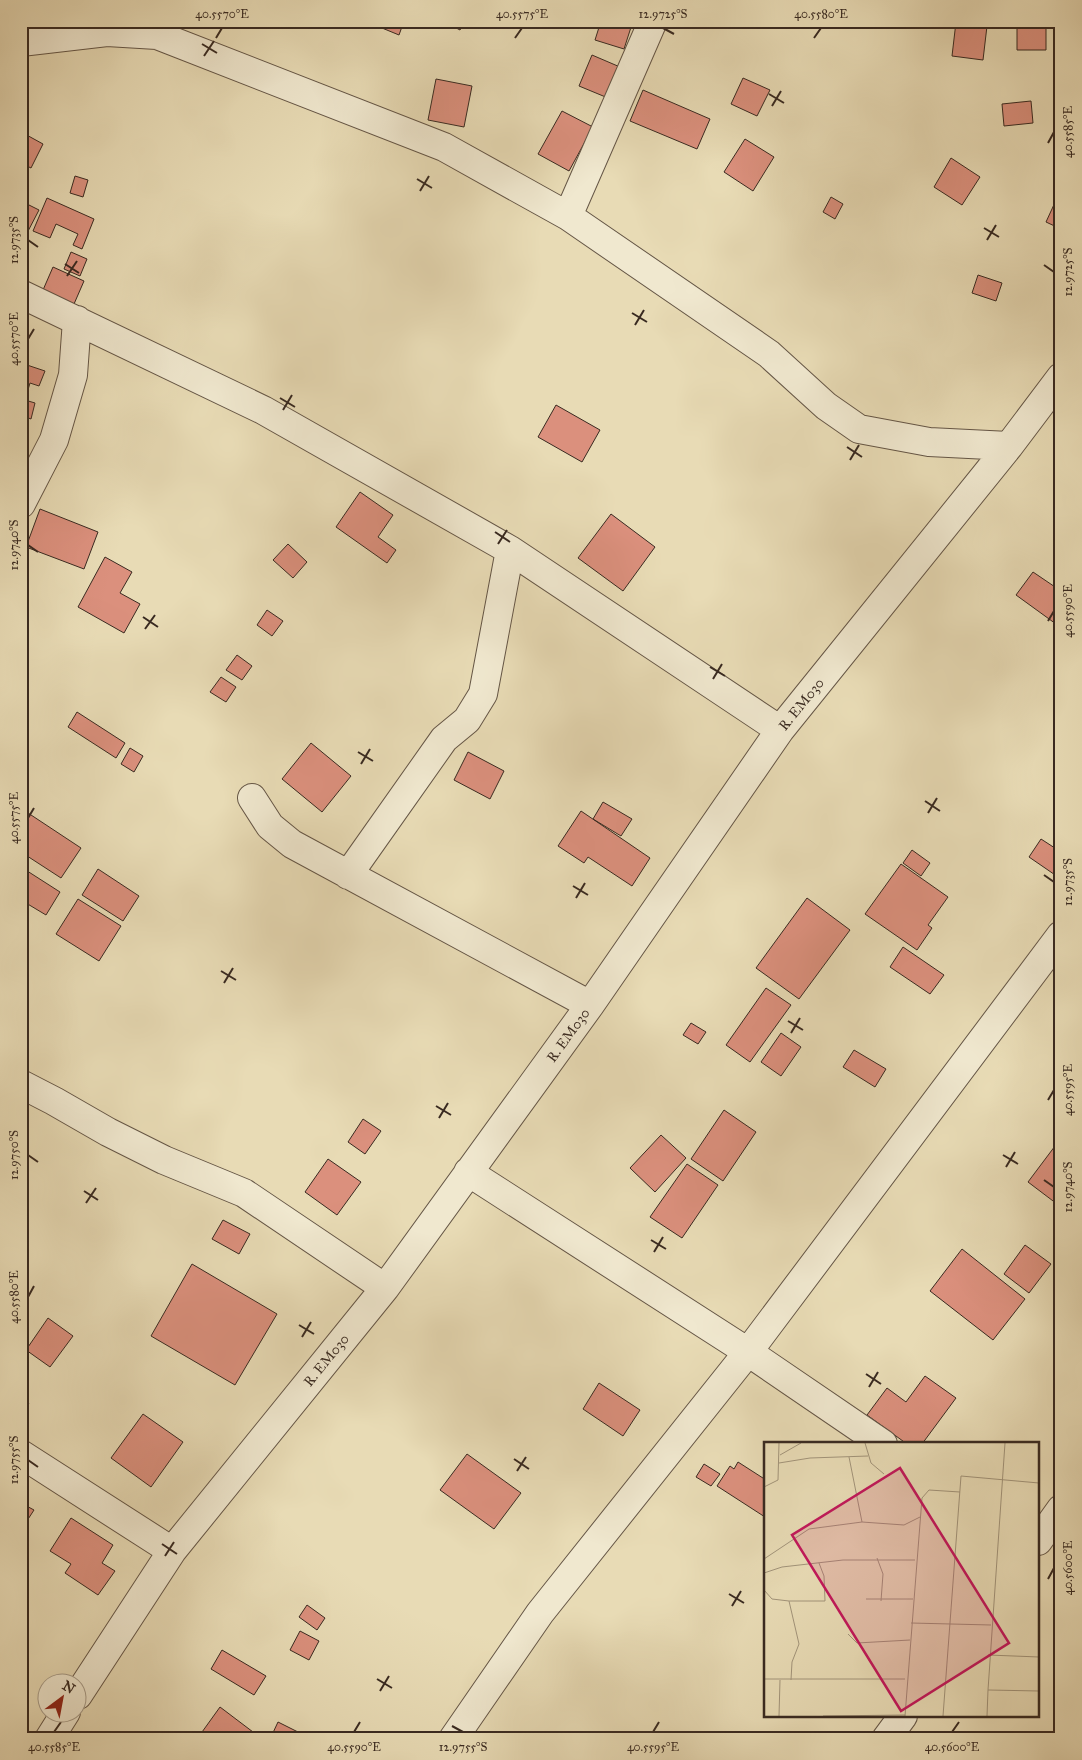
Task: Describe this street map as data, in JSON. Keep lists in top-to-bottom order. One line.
{"streets":{"street":["R. EM030"]},"north":"top right","coordinates":["40.5570°E","40.5575°E","12.9725°S","40.5580°E","40.5585°E","12.9735°S","12.9740°S","40.5590°E","40.5595°E","12.9750°S","12.9755°S","40.5600°E"]}
